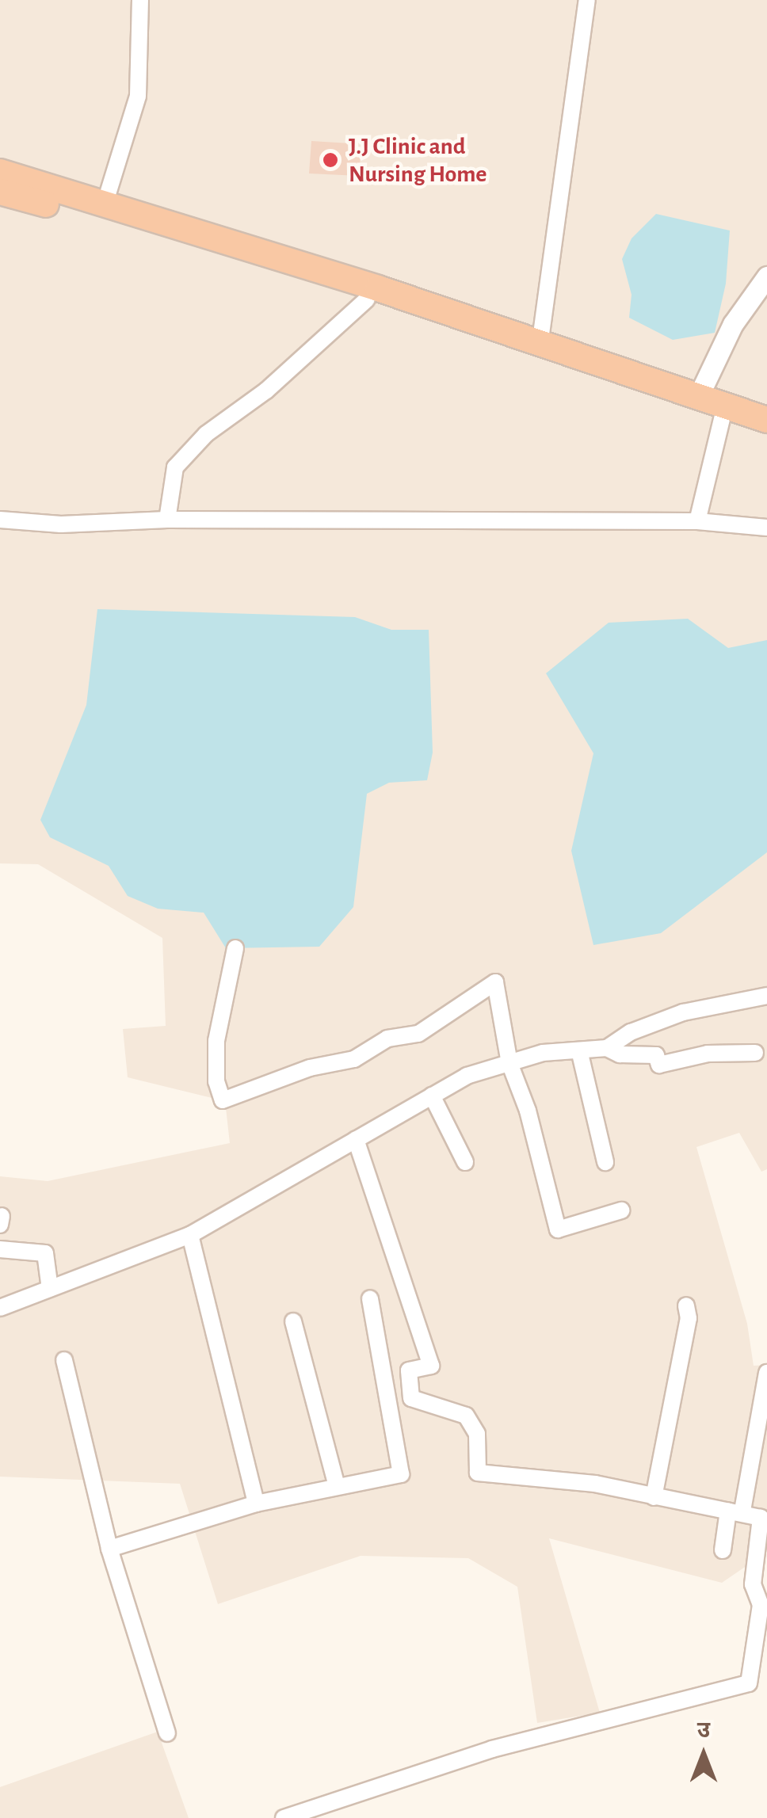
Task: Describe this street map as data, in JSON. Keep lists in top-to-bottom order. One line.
{"places":["J.J Clinic and Nursing Home"],"north":"top"}
